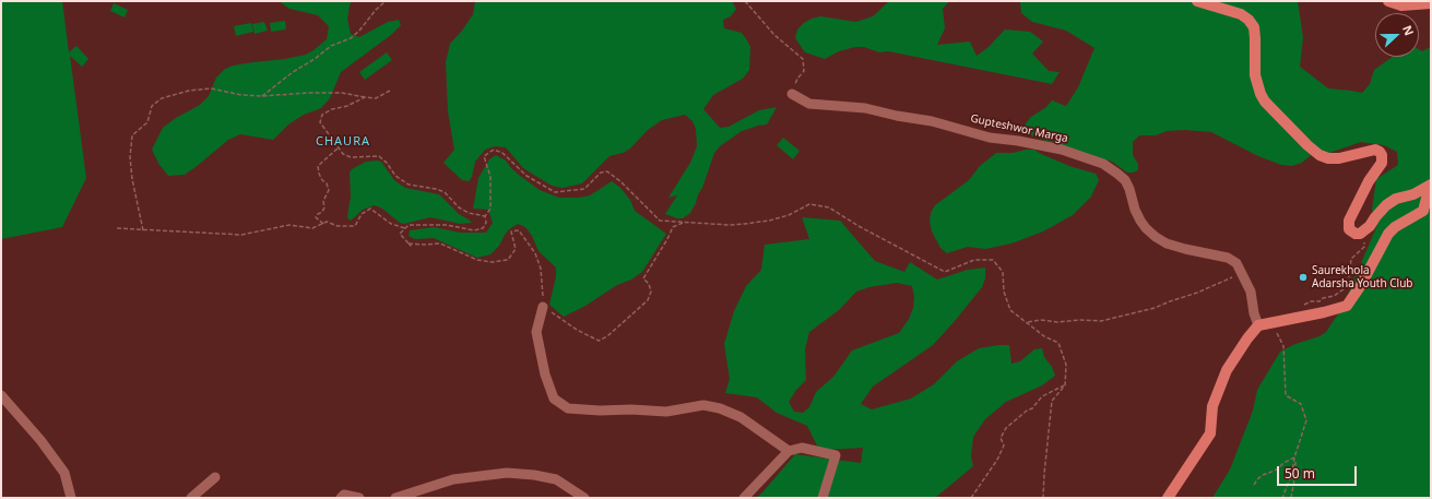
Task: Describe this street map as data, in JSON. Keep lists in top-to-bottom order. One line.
{"streets":{"street":["Gupteshwor Marga"]},"districts":["CHAURA"],"places":["Saurekhola Adarsha Youth Club"],"scale_bar":"50 m","north":"right"}
